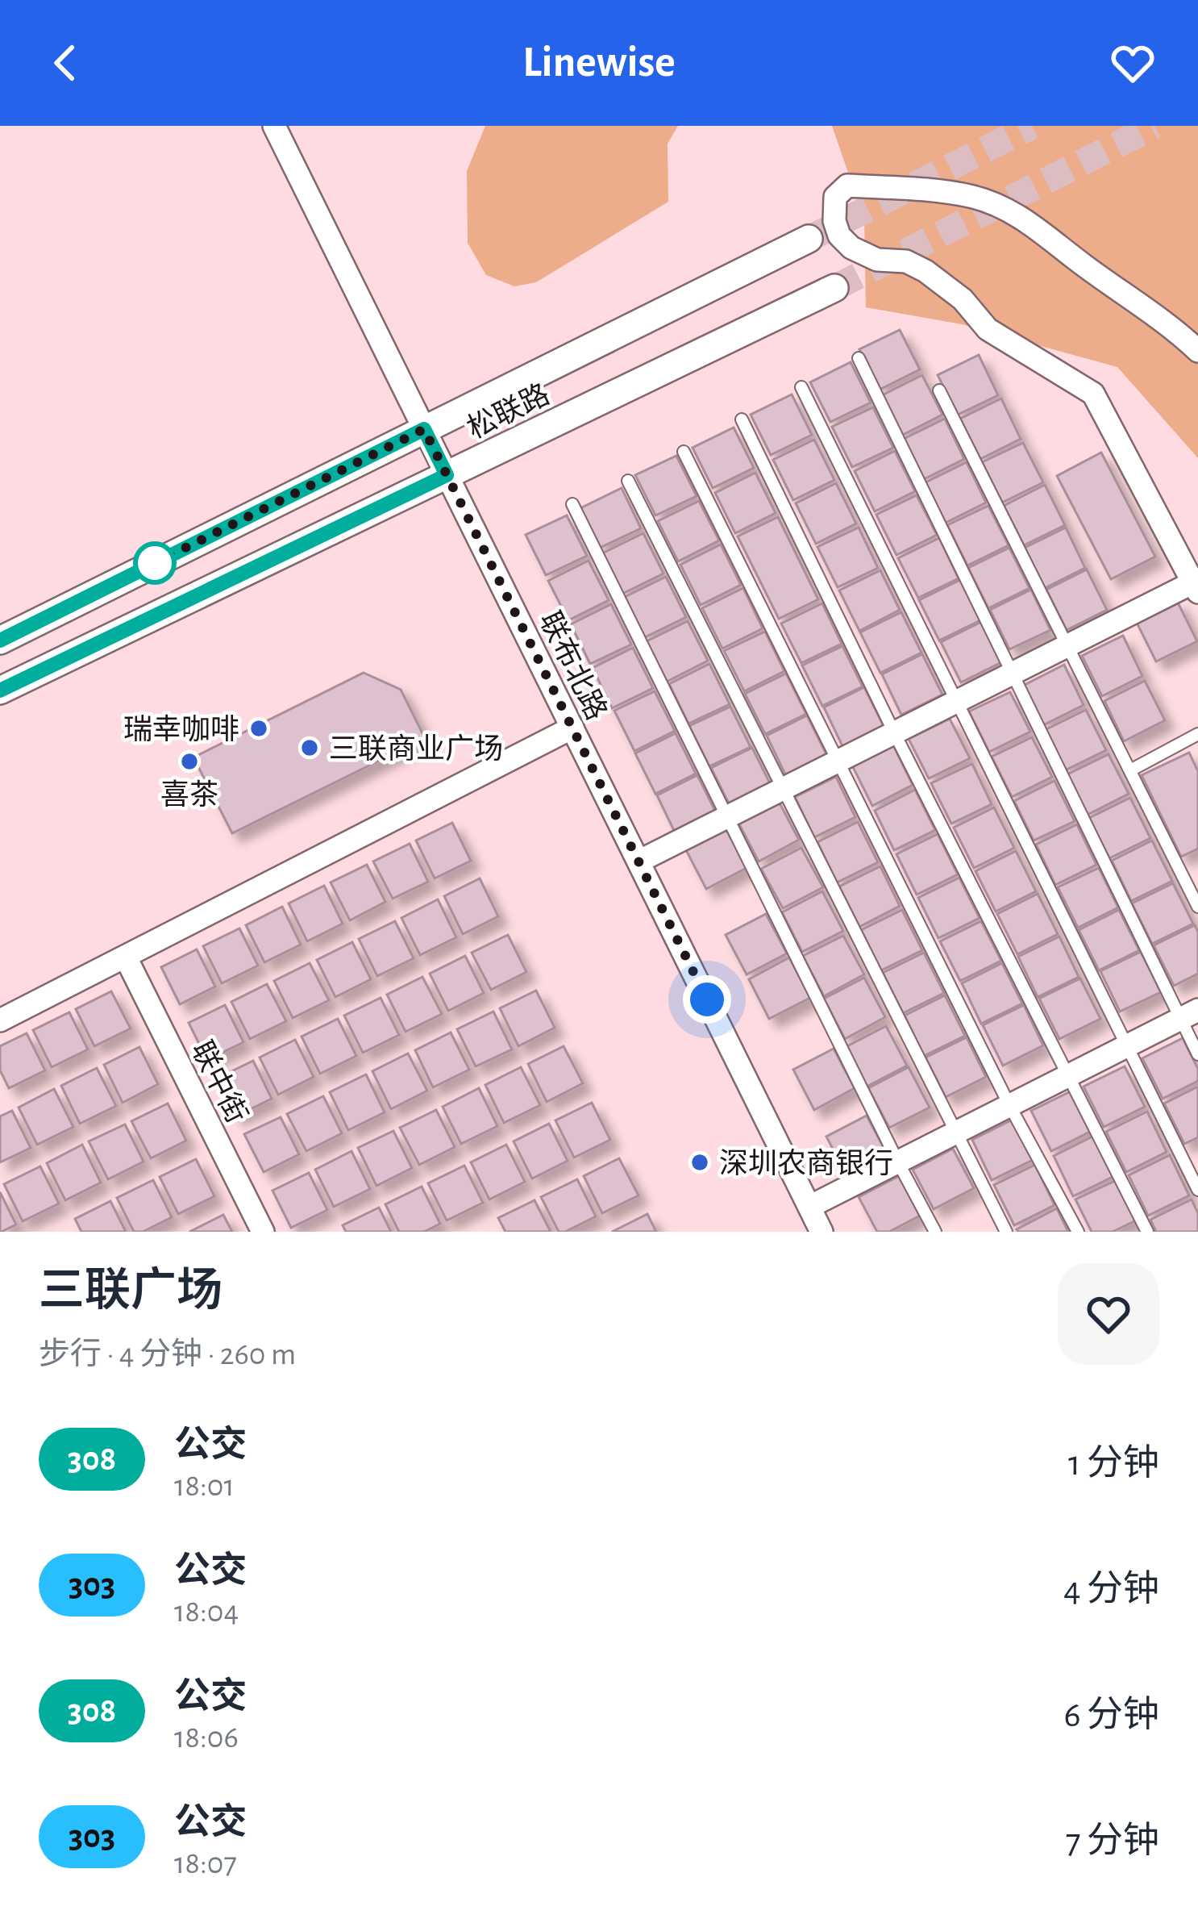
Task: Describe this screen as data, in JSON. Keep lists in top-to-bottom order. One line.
{"streets":{"street":["松联路","联布北路","联中街"]},"crossings":[["松联路","联布北路"]],"places":["瑞幸咖啡","三联商业广场","喜茶","深圳农商银行"],"lines":["bus line 308"],"page":{"header":"Linewise","heading":["三联广场","步行 · 4 分钟 · 260 m"],"list":[{"mark":"308","name":"公交","note":"18:01","value":"1 分钟"},{"mark":"303","name":"公交","note":"18:04","value":"4 分钟"},{"mark":"308","name":"公交","note":"18:06","value":"6 分钟"},{"mark":"303","name":"公交","note":"18:07","value":"7 分钟"}]}}
